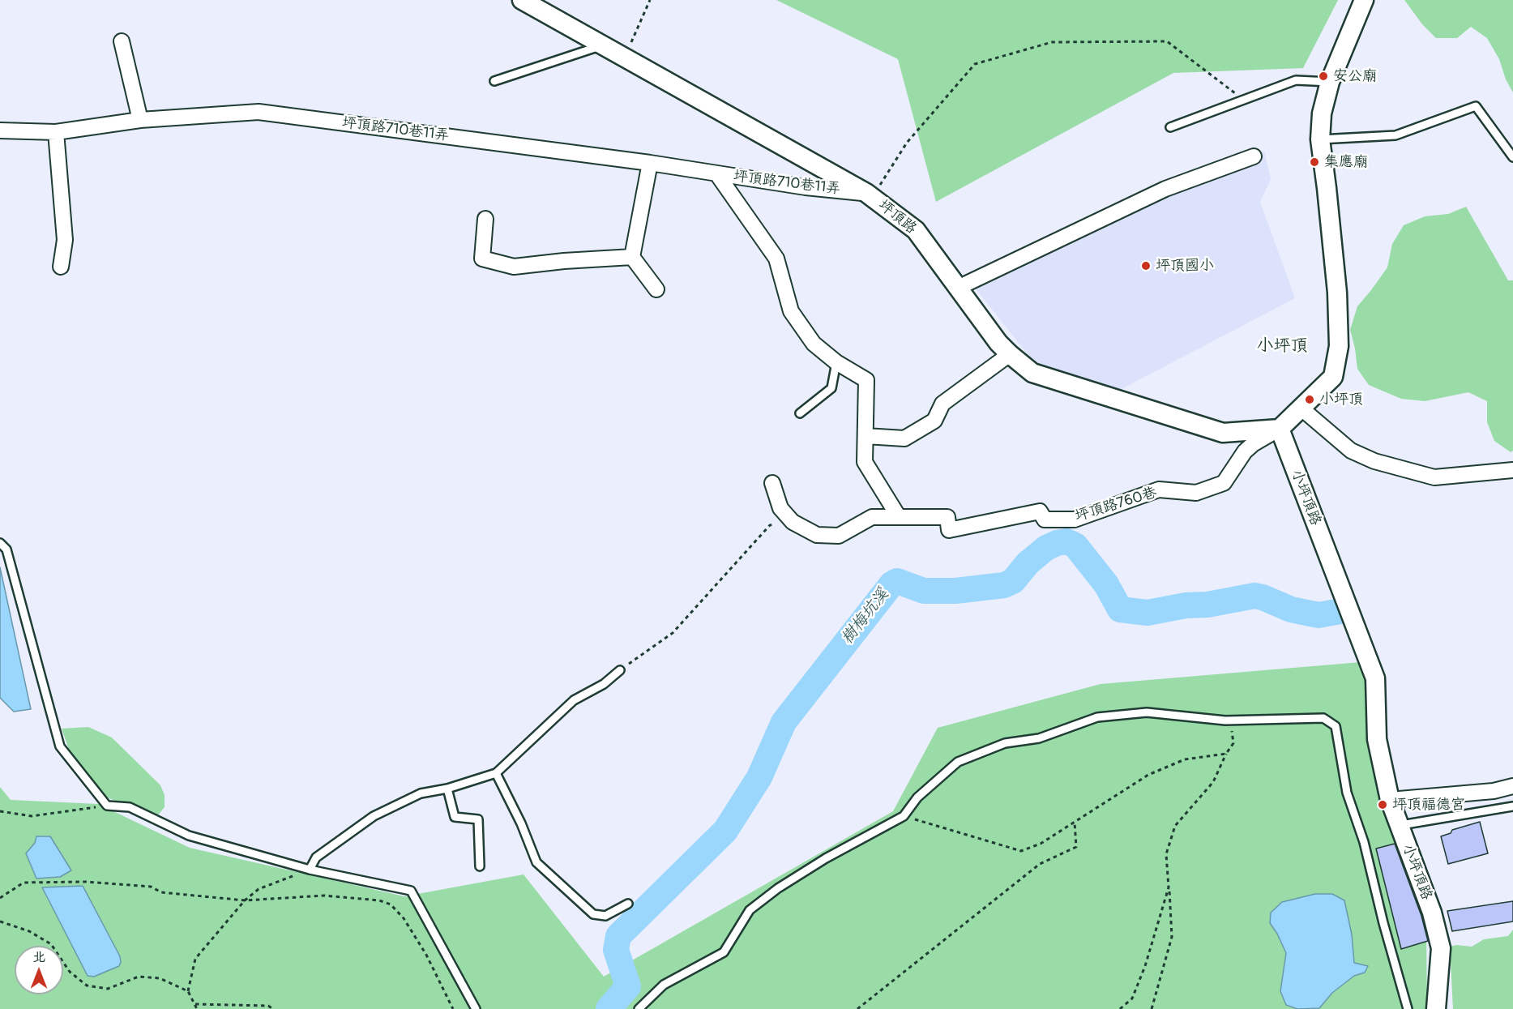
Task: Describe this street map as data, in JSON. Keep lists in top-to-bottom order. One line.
{"streets":{"street":["坪頂路710巷11弄","坪頂路","小坪頂路","坪頂路760巷"]},"crossings":[["坪頂路710巷11弄","坪頂路"],["坪頂路","小坪頂路"],["坪頂路","坪頂路760巷"],["小坪頂路","坪頂路760巷"]],"districts":["小坪頂"],"water":["樹梅坑溪"],"places":["安公廟","集應廟","坪頂國小","小坪頂","坪頂福德宮"],"north":"top"}
